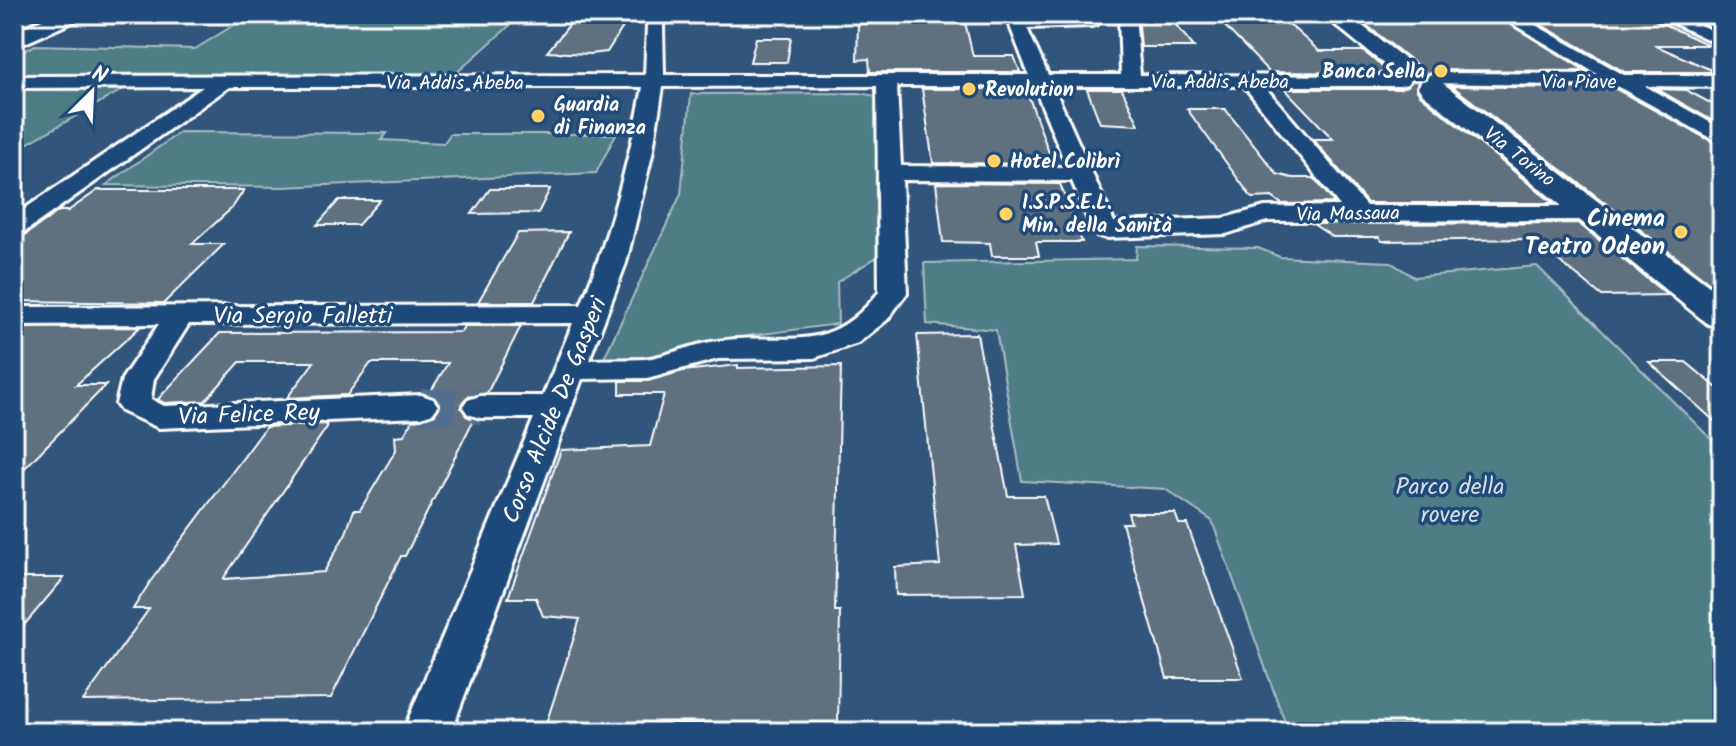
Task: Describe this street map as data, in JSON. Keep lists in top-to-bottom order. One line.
{"streets":{"street":["Via Addis Abeba","Via Piave","Via Torino","Via Massaua","Via Sergio Falletti","Corso Alcide De Gasperi","Via Felice Rey"]},"crossings":[["Via Addis Abeba","Via Piave"],["Via Addis Abeba","Via Torino"],["Via Addis Abeba","Corso Alcide De Gasperi"],["Via Piave","Via Torino"],["Via Torino","Via Massaua"],["Via Sergio Falletti","Corso Alcide De Gasperi"],["Via Sergio Falletti","Via Felice Rey"]],"parks":["Parco della rovere"],"places":["Banca Sella","Revolution","Guardia di Finanza","Hotel Colibrì","I.S.P.S.E.L. Min. della Sanità","Cinema Teatro Odeon"],"north":"top right"}
